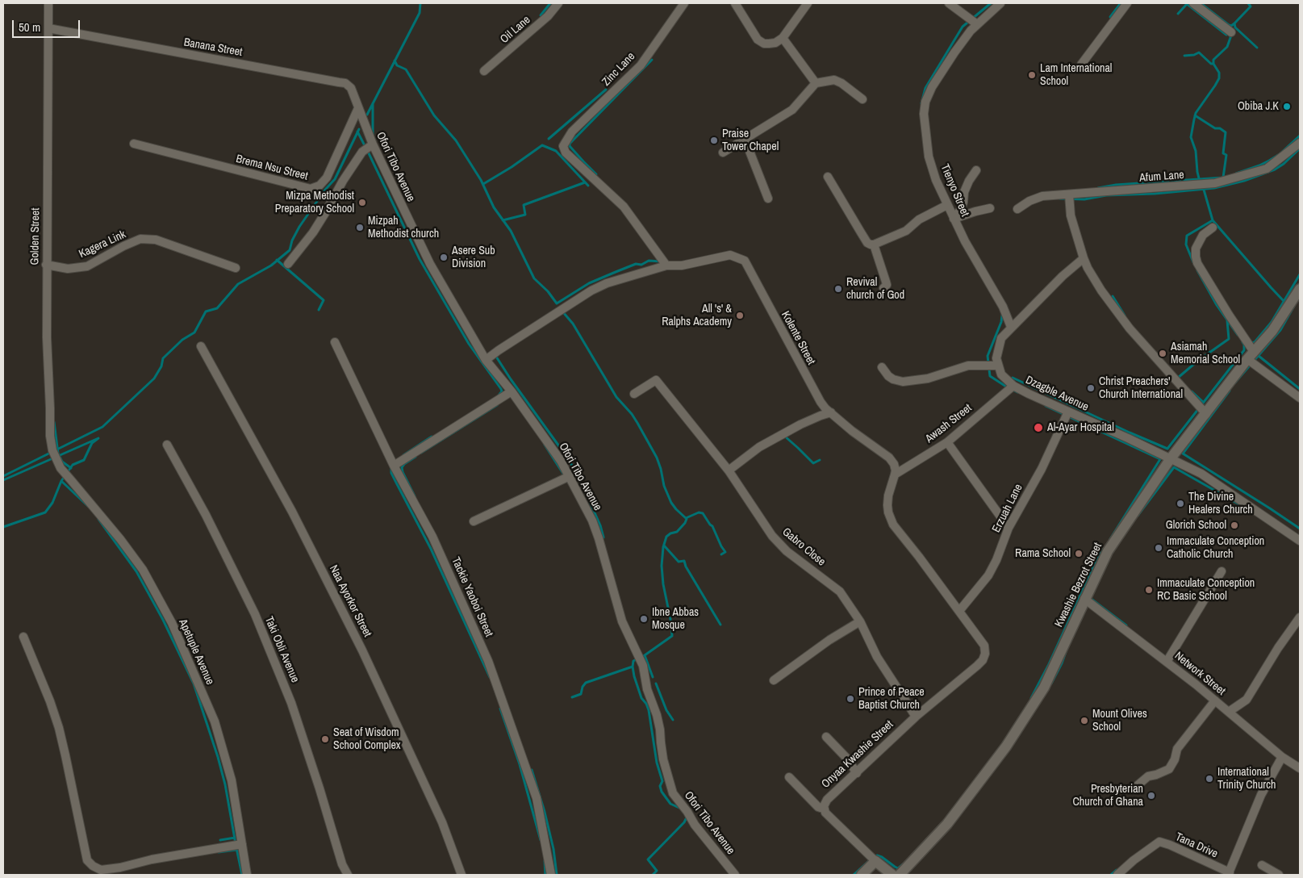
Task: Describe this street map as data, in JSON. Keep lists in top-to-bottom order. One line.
{"streets":{"street":["Oil Lane","Banana Street","Zinc Lane","Ofori Tibo Avenue","Brema Nsu Street","Afum Lane","Tienyo Street","Golden Street","Kagera Link","Kolente Street","Dzagble Avenue","Awash Street","Erzuah Lane","Gabro Close","Kwashie Bezrot Street","Tackie Yaoboi Street","Naa Ayorkor Street","Taki Obli Avenue","Apetuple Avenue","Network Street","Onyaa Kwashie Street","Tana Drive"]},"crossings":[["Banana Street","Ofori Tibo Avenue"],["Banana Street","Brema Nsu Street"],["Banana Street","Golden Street"],["Zinc Lane","Kolente Street"],["Ofori Tibo Avenue","Brema Nsu Street"],["Ofori Tibo Avenue","Kolente Street"],["Golden Street","Kagera Link"],["Golden Street","Apetuple Avenue"],["Kolente Street","Awash Street"],["Kolente Street","Onyaa Kwashie Street"],["Dzagble Avenue","Awash Street"],["Dzagble Avenue","Erzuah Lane"],["Dzagble Avenue","Kwashie Bezrot Street"],["Awash Street","Onyaa Kwashie Street"],["Erzuah Lane","Onyaa Kwashie Street"],["Gabro Close","Onyaa Kwashie Street"],["Kwashie Bezrot Street","Network Street"]],"places":["Lam International School","Obiba J.K","Praise Tower Chapel","Mizpa Methodist Preparatory School","Mizpah Methodist church","Asere Sub Division","Revival church of God","All 's' & Ralphs Academy","Asiamah Memorial School","Christ Preachers' Church International","Al-Ayar Hospital","The Divine Healers Church","Glorich School","Immaculate Conception Catholic Church","Rama School","Immaculate Conception RC Basic School","Ibne Abbas Mosque","Prince of Peace Baptist Church","Mount Olives School","Seat of Wisdom School Complex","International Trinity Church","Presbyterian Church of Ghana"],"scale_bar":"50 m"}
